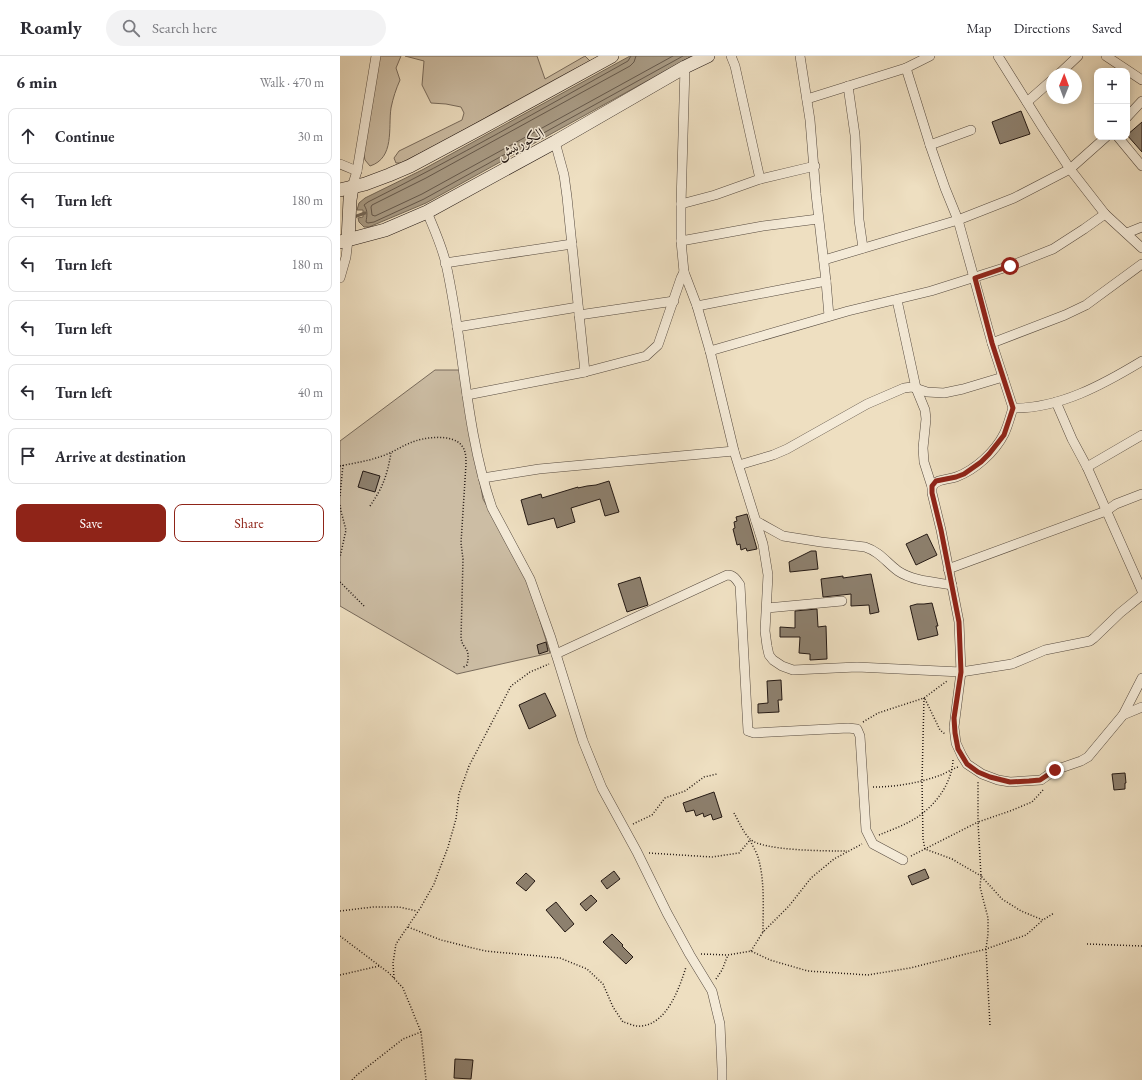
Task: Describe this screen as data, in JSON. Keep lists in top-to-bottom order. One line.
{"streets":{"main road":["الكورنيش"]},"north":"top","page":{"header":"Roamly","search":"Search here","nav":["Map","Directions","Saved"],"heading":["6 min","Walk · 470 m"],"map_buttons":["+","−"],"list":[["Continue","30 m"],["Turn left","180 m"],["Turn left","180 m"],["Turn left","40 m"],["Turn left","40 m"],"Arrive at destination"],"buttons":["Save","Share"]}}
